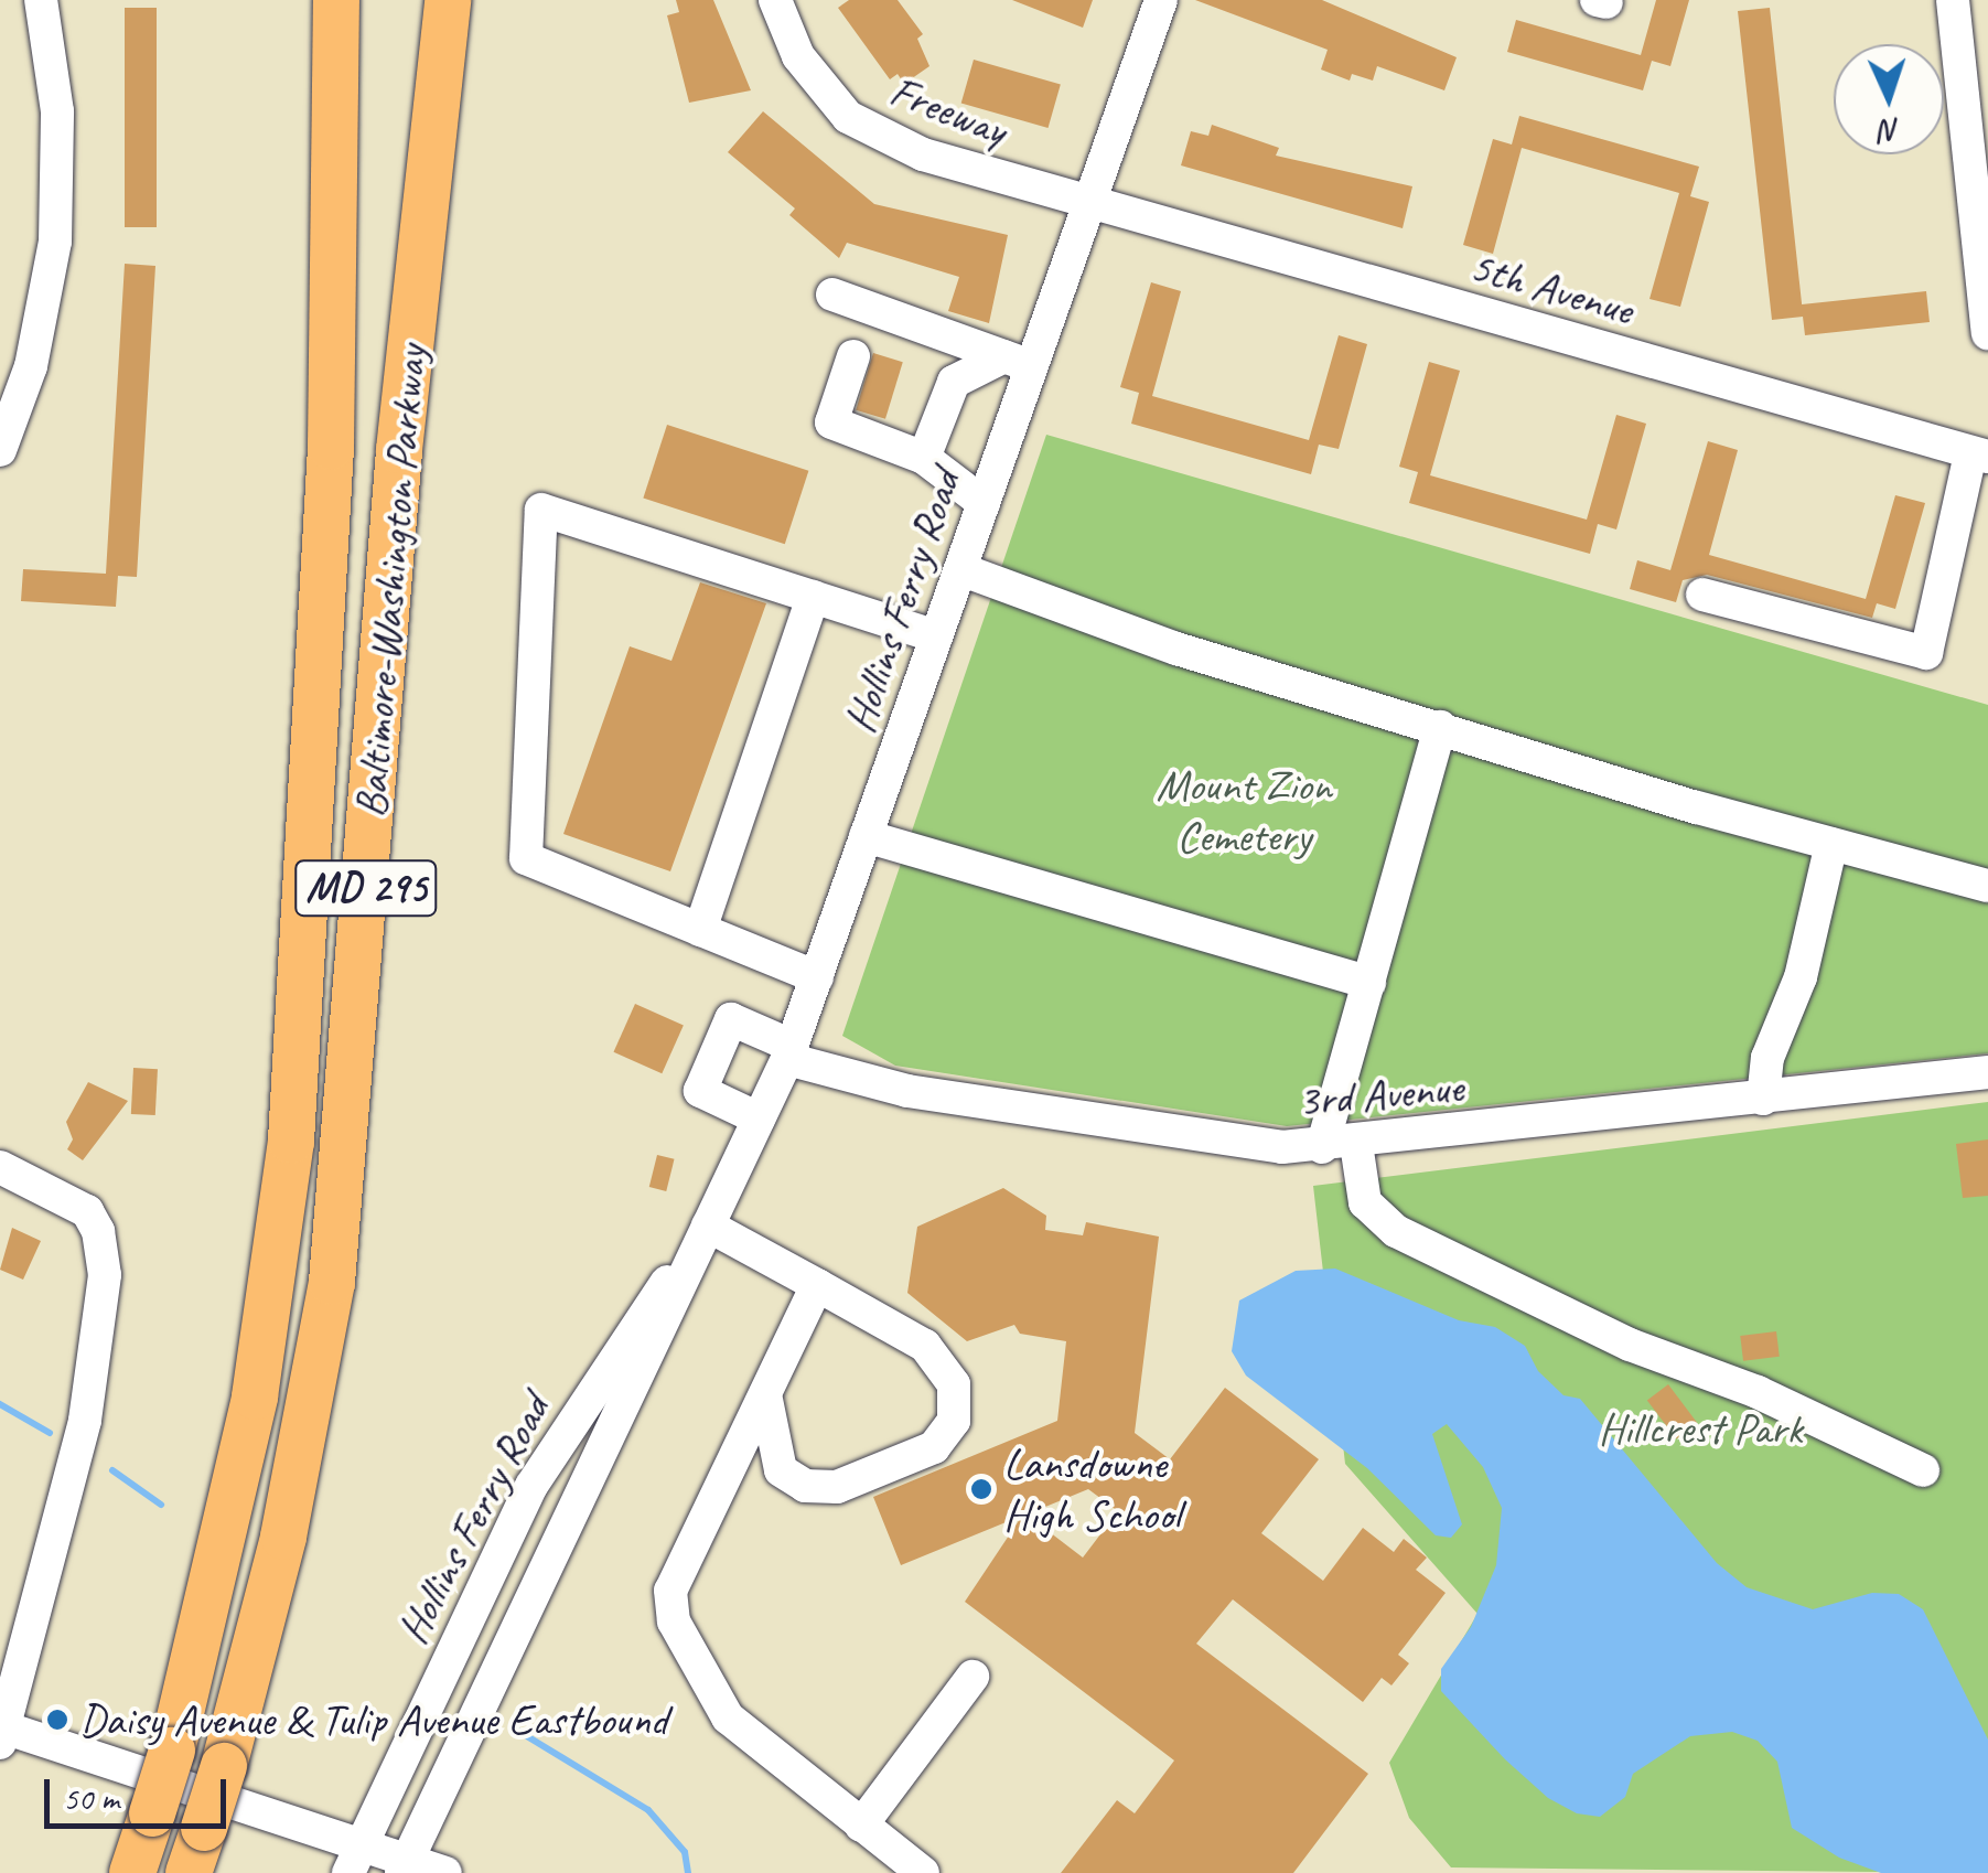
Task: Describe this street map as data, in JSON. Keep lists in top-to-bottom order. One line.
{"streets":{"highway":["Baltimore-Washington Parkway","MD 295"],"street":["Freeway","5th Avenue","Hollins Ferry Road","3rd Avenue"]},"crossings":[["Freeway","5th Avenue"],["Freeway","Hollins Ferry Road"],["5th Avenue","Hollins Ferry Road"],["Hollins Ferry Road","3rd Avenue"]],"parks":["Mount Zion Cemetery","Hillcrest Park"],"places":["Lansdowne High School","Daisy Avenue & Tulip Avenue Eastbound"],"scale_bar":"50 m","north":"bottom"}
